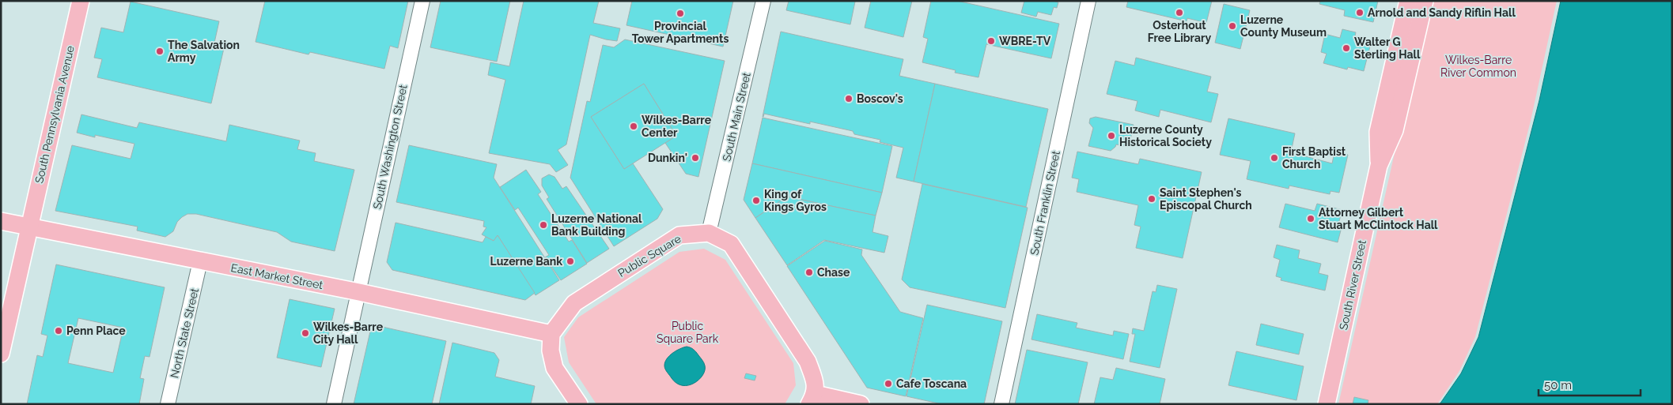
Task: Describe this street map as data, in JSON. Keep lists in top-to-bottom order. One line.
{"streets":{"main road":["South Pennsylvania Avenue","Public Square","East Market Street","South River Street"],"street":["South Main Street","South Washington Street","South Franklin Street","North State Street"]},"crossings":[["South Pennsylvania Avenue","East Market Street"],["South Main Street","Public Square"],["South Washington Street","East Market Street"],["Public Square","East Market Street"],["East Market Street","North State Street"]],"parks":["Wilkes-Barre River Common","Public Square Park"],"places":["Osterhout Free Library","Arnold and Sandy Riflin Hall","Provincial Tower Apartments","Luzerne County Museum","WBRE-TV","Walter G Sterling Hall","The Salvation Army","Boscov's","Wilkes-Barre Center","Luzerne County Historical Society","Dunkin'","First Baptist Church","Saint Stephen's Episcopal Church","King of Kings Gyros","Attorney Gilbert Stuart McClintock Hall","Luzerne National Bank Building","Luzerne Bank","Chase","Penn Place","Wilkes-Barre City Hall","Cafe Toscana"],"scale_bar":"50 m"}
